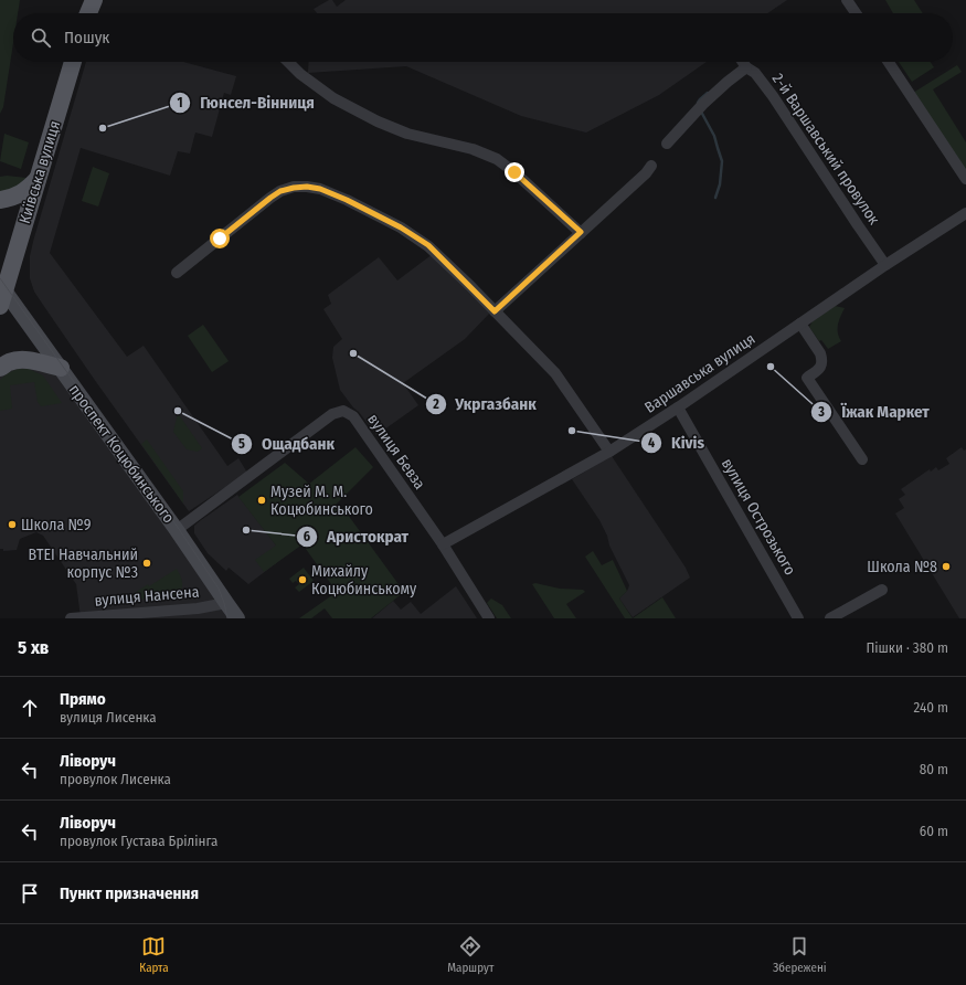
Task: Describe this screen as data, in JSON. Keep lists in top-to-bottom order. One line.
{"streets":{"main road":["Київська вулиця","проспект Коцюбинського"],"street":["2-й Варшавський провулок","Варшавська вулиця","вулиця Бевза","вулиця Острозького","вулиця Нансена"]},"crossings":[["2-й Варшавський провулок","Варшавська вулиця"],["Київська вулиця","проспект Коцюбинського"],["Варшавська вулиця","вулиця Бевза"],["Варшавська вулиця","вулиця Острозького"],["вулиця Бевза","проспект Коцюбинського"],["проспект Коцюбинського","вулиця Нансена"]],"places":["Гюнсел-Вінниця","Укргазбанк","Їжак Маркет","Ощадбанк","Kivis","Музей М. М. Коцюбинського","Школа №9","Аристократ","ВТЕІ Навчальний корпус №3","Школа №8","Михайлу Коцюбинському"],"page":{"search":"Пошук","heading":["5 хв","Пішки · 380 m"],"list":[["Прямо","вулиця Лисенка","240 m"],["Ліворуч","провулок Лисенка","80 m"],["Ліворуч","провулок Густава Брілінга","60 m"],"Пункт призначення"],"nav":["Карта","Маршрут","Збережені"]}}
